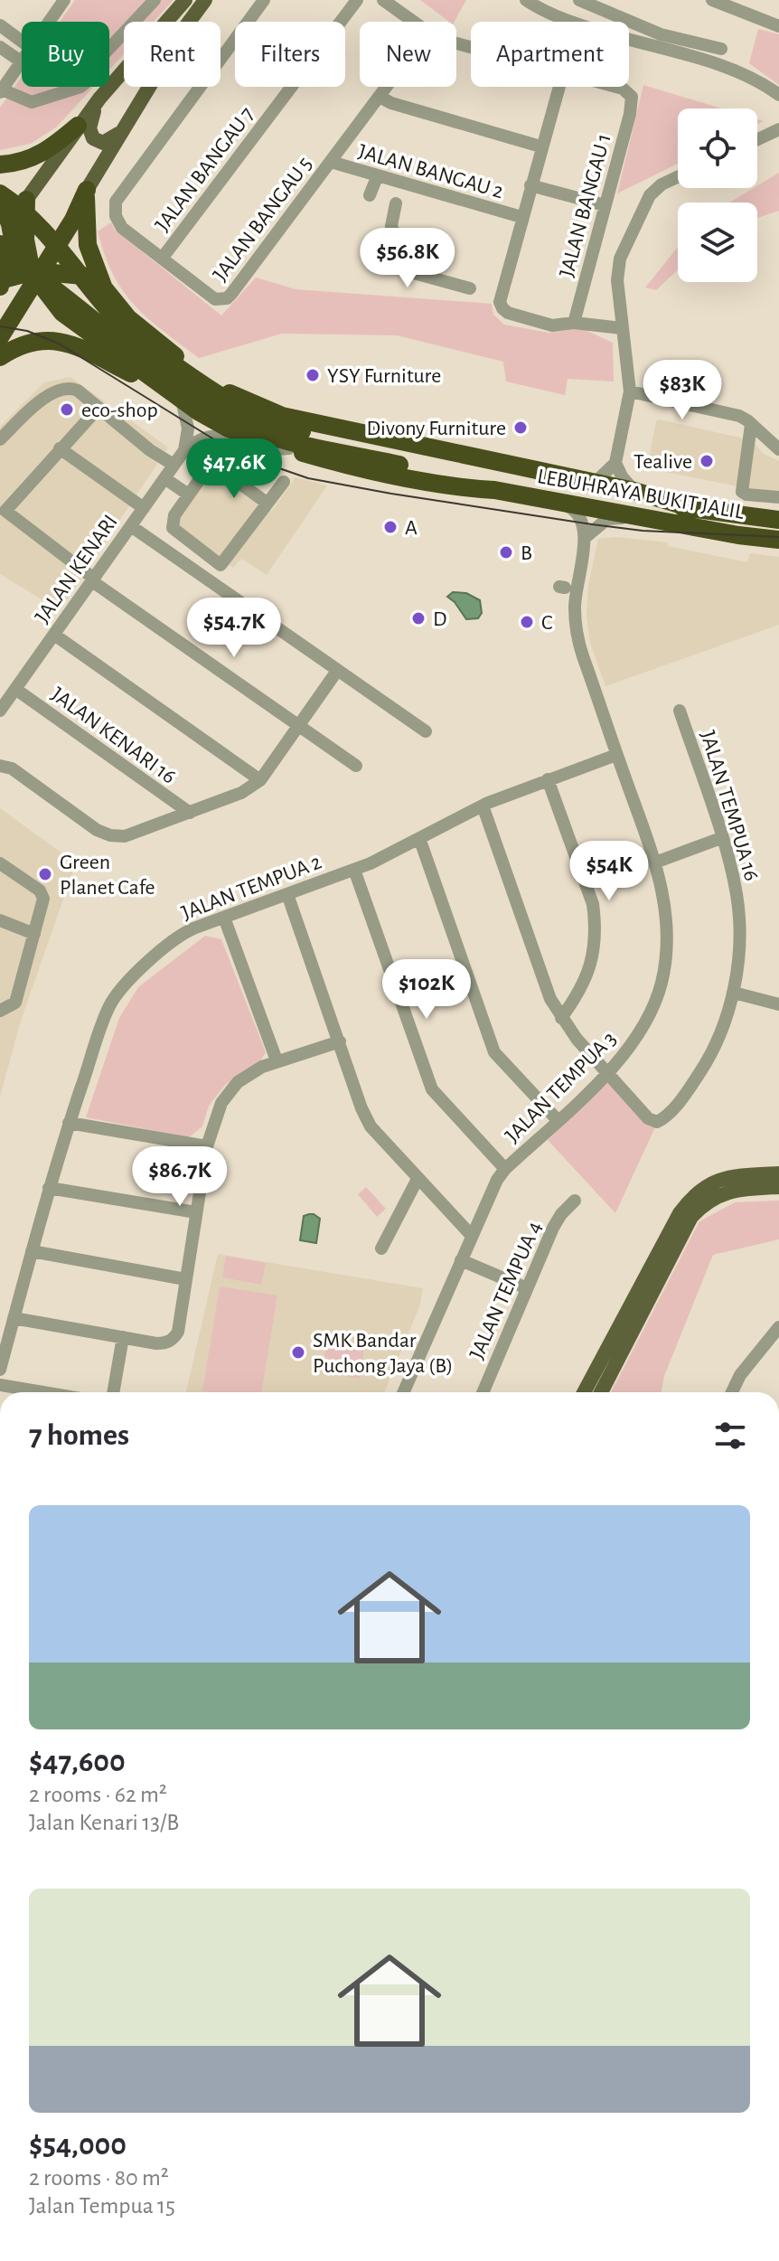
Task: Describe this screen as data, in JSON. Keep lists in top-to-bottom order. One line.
{"streets":{"highway":["LEBUHRAYA BUKIT JALIL"],"street":["JALAN BANGAU 7","JALAN BANGAU 2","JALAN BANGAU 1","JALAN BANGAU 5","JALAN KENARI","JALAN KENARI 16","JALAN TEMPUA 16","JALAN TEMPUA 2","JALAN TEMPUA 3","JALAN TEMPUA 4"]},"crossings":[["JALAN BANGAU 7","JALAN BANGAU 5"],["JALAN BANGAU 2","JALAN BANGAU 5"],["JALAN KENARI","JALAN KENARI 16"],["JALAN TEMPUA 16","JALAN TEMPUA 3"],["JALAN TEMPUA 2","JALAN TEMPUA 3"]],"places":["YSY Furniture","eco-shop","Divony Furniture","Tealive","A","B","D","C","Green Planet Cafe","SMK Bandar Puchong Jaya (B)"],"page":{"chip":["Buy","Rent","Filters","New","Apartment"],"price":["$56.8K","$83K","$47.6K","$54.7K","$54K","$102K","$86.7K"],"heading":"7 homes","list":[{"name":"$47,600","note":"2 rooms · 62 m² · Jalan Kenari 13/B"},{"name":"$54,000","note":"2 rooms · 80 m² · Jalan Tempua 15"}]}}
